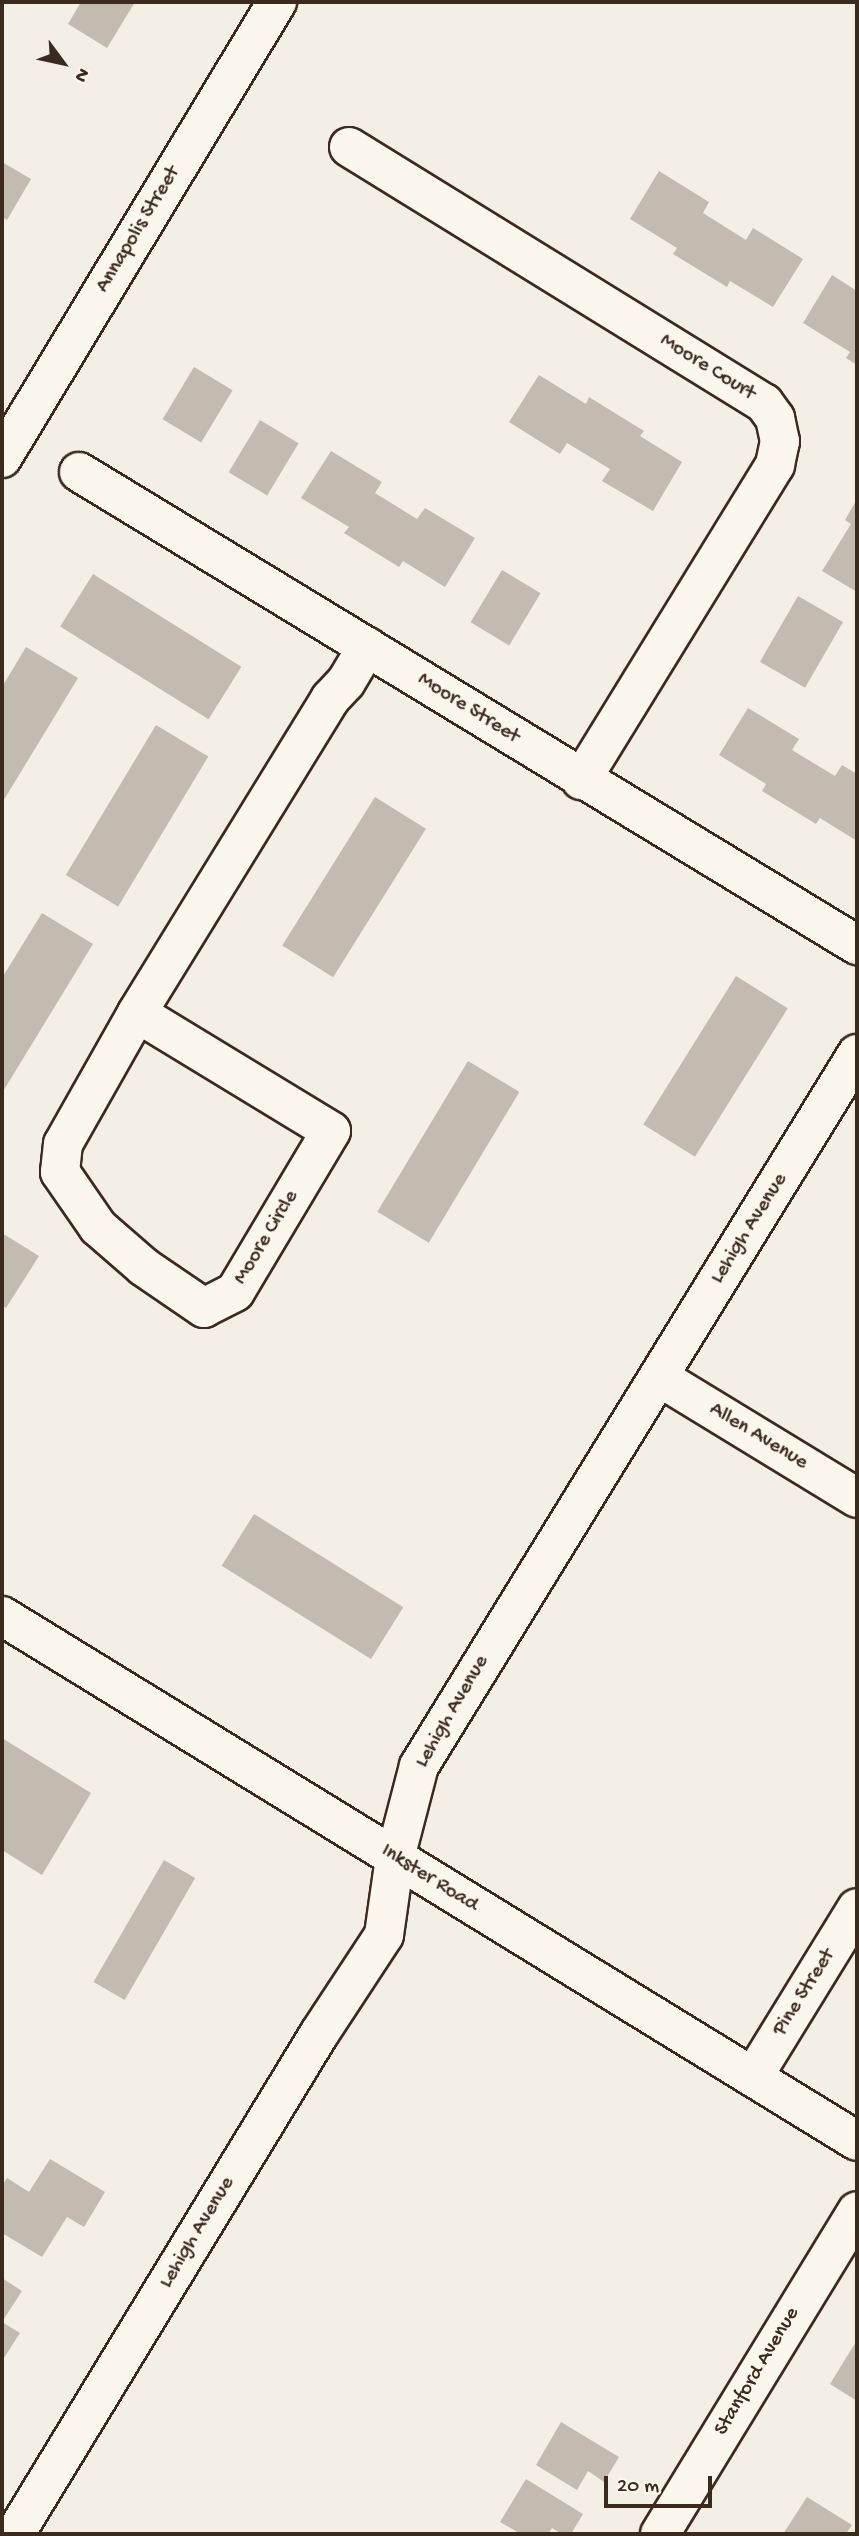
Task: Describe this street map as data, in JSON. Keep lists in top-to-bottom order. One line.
{"streets":{"street":["Annapolis Street","Moore Court","Moore Street","Lehigh Avenue","Moore Circle","Allen Avenue","Inkster Road","Pine Street","Stanford Avenue"]},"crossings":[["Moore Court","Moore Street"],["Moore Street","Moore Circle"],["Lehigh Avenue","Allen Avenue"],["Lehigh Avenue","Inkster Road"],["Inkster Road","Pine Street"]],"scale_bar":"20 m","north":"bottom right"}
